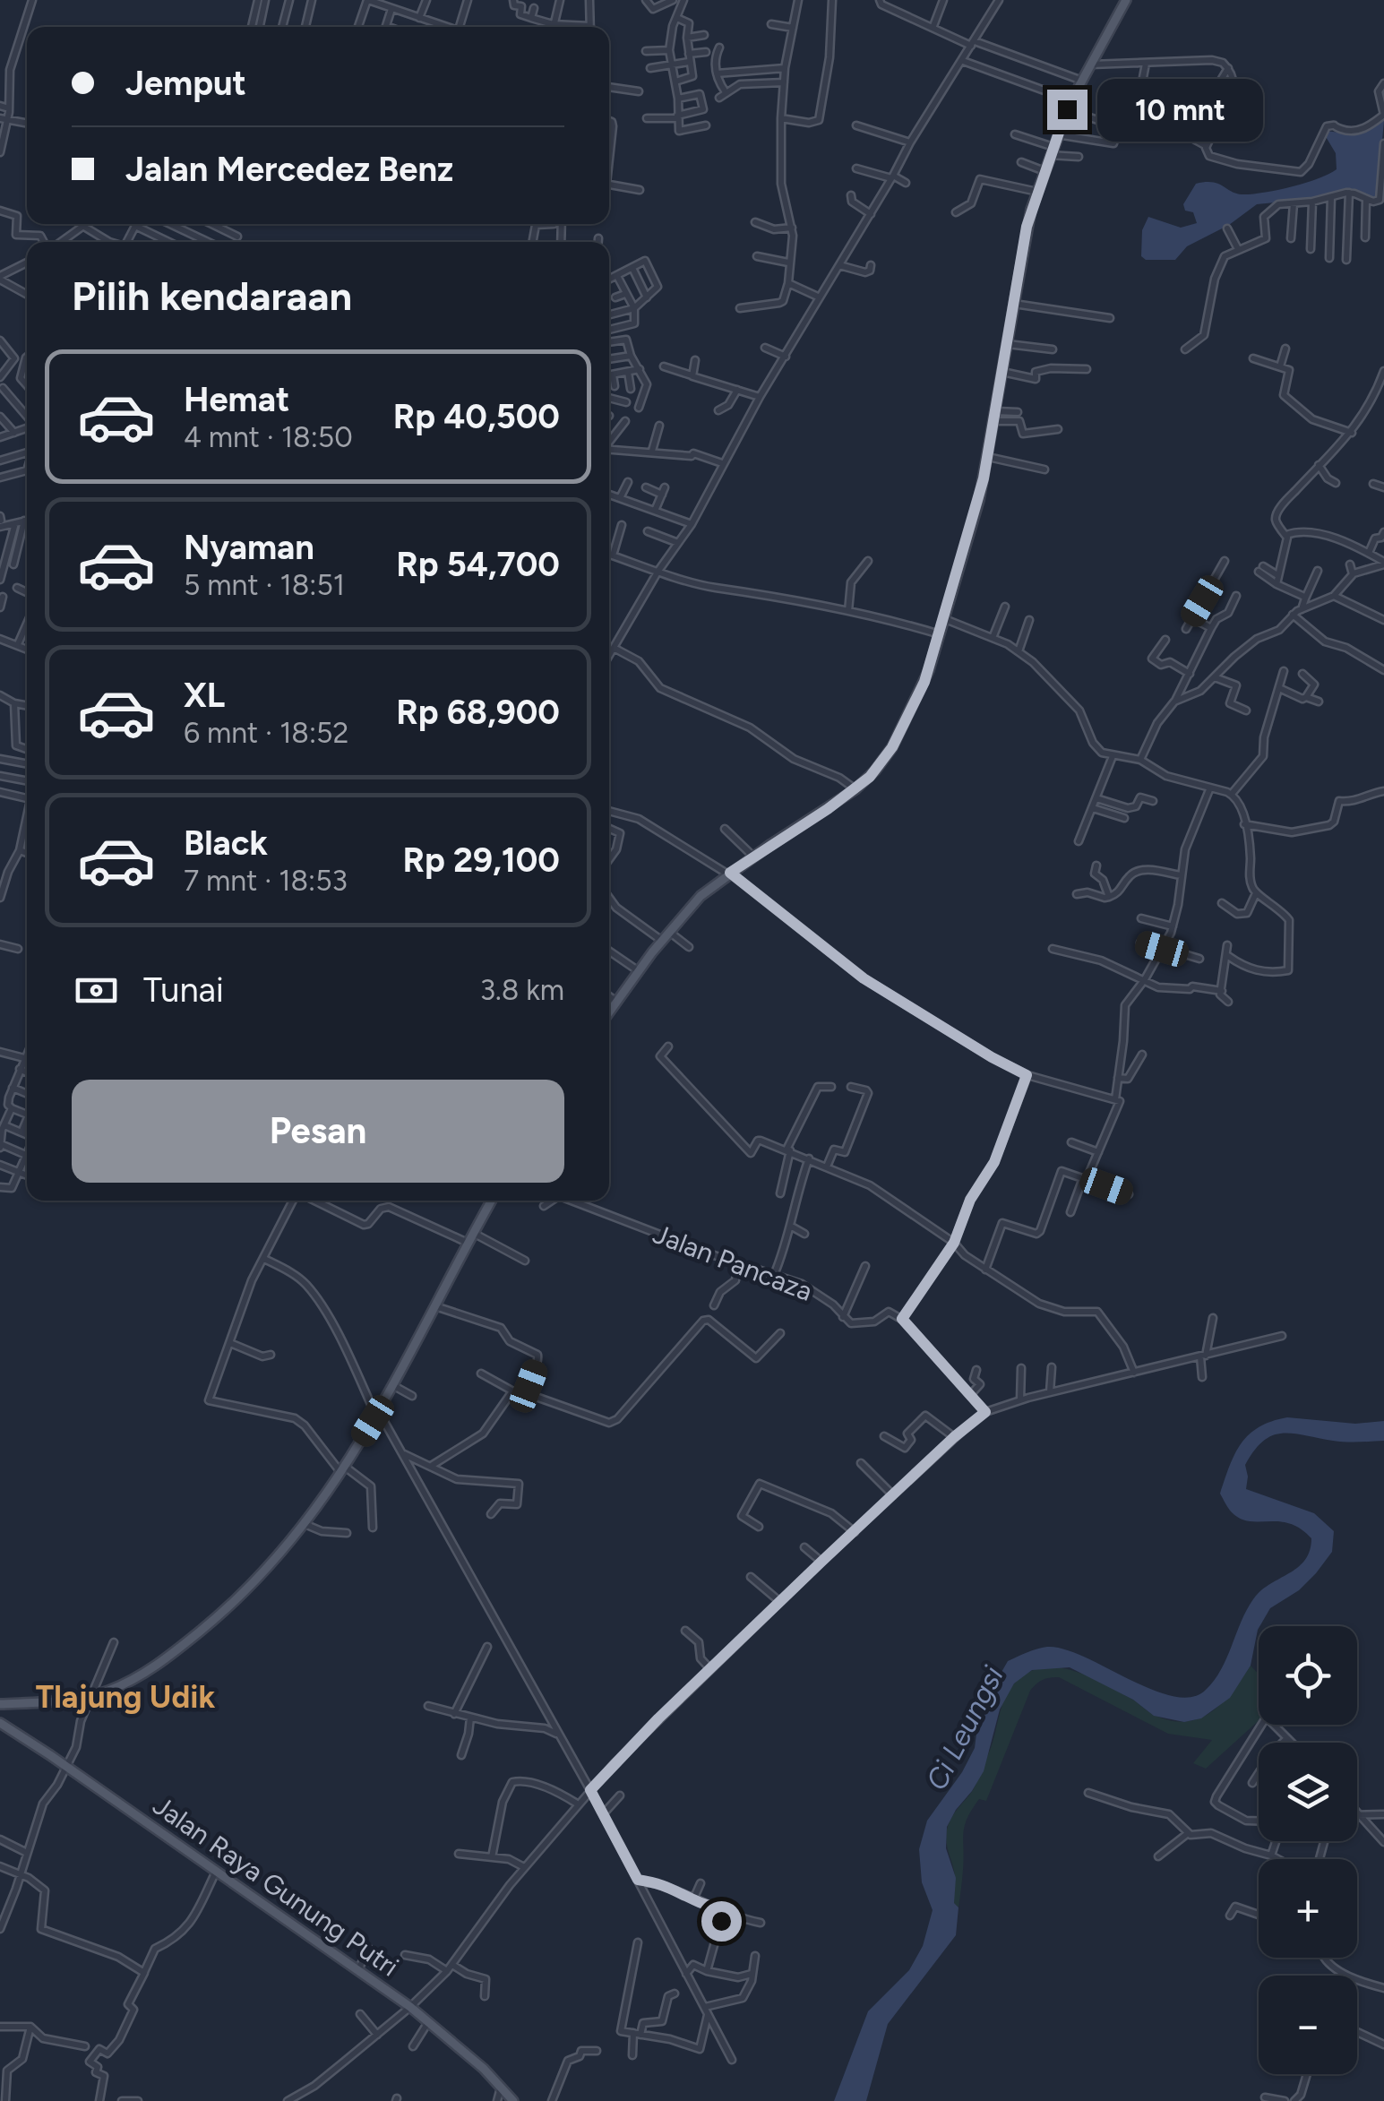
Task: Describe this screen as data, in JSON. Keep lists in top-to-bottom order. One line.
{"streets":{"main road":["Jalan Raya Gunung Putri"],"street":["Jalan Pancaza"]},"districts":["Tlajung Udik"],"water":["Ci Leungsi"],"page":{"banner":["Jemput","Jalan Mercedez Benz"],"bubble":"10 mnt","heading":"Pilih kendaraan","list":[{"name":"Hemat","note":"4 mnt · 18:50","value":"Rp 40,500"},{"name":"Nyaman","note":"5 mnt · 18:51","value":"Rp 54,700"},{"name":"XL","note":"6 mnt · 18:52","value":"Rp 68,900"},{"name":"Black","note":"7 mnt · 18:53","value":"Rp 29,100"}],"pay":["Tunai","3.8 km"],"buttons":"Pesan","map_buttons":["+","−"]}}
